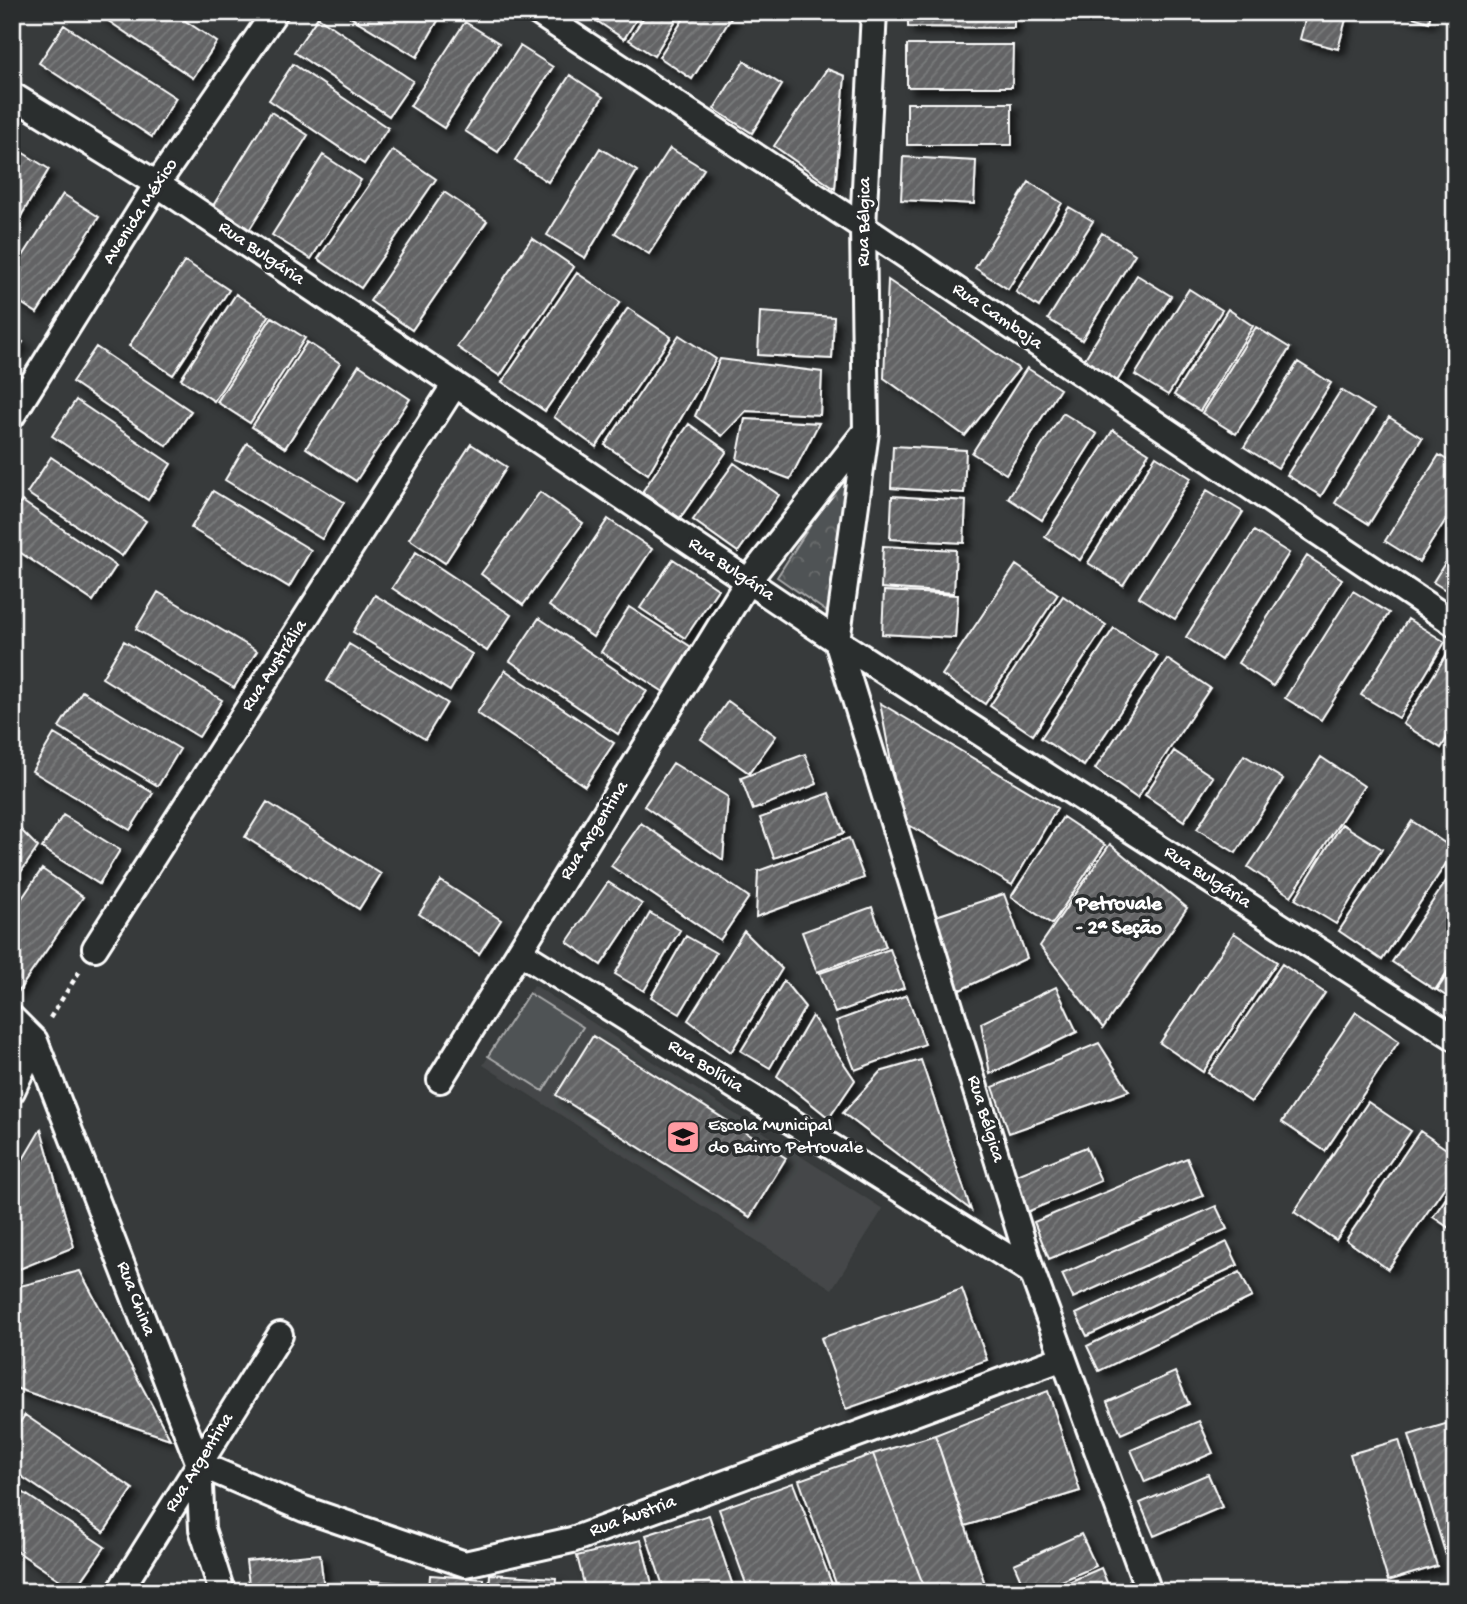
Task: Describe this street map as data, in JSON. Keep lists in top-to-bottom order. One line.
{"streets":{"street":["Avenida México","Rua Bélgica","Rua Bulgária","Rua Camboja","Rua Austrália","Rua Argentina","Rua Bolívia","Rua China","Rua Áustria"]},"crossings":[["Avenida México","Rua Bulgária"],["Rua Bélgica","Rua Bulgária"],["Rua Bélgica","Rua Camboja"],["Rua Bélgica","Rua Argentina"],["Rua Bélgica","Rua Bolívia"],["Rua Bélgica","Rua Áustria"],["Rua Bulgária","Rua Austrália"],["Rua Bulgária","Rua Argentina"],["Rua Argentina","Rua Bolívia"],["Rua Argentina","Rua China"],["Rua Argentina","Rua Áustria"],["Rua China","Rua Áustria"]],"districts":["Petrovale - 2ª Seção"],"places":{"school or university":["Escola Municipal do Bairro Petrovale"]}}
